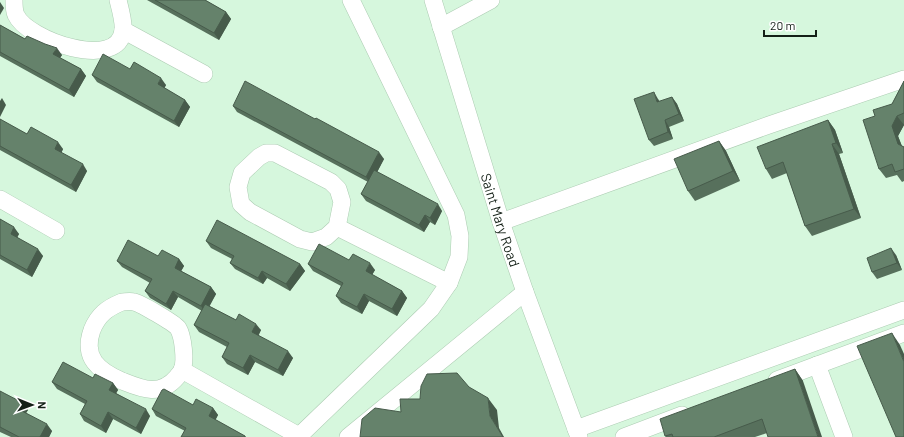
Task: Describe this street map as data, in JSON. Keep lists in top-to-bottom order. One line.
{"streets":{"street":["Saint Mary Road"]},"scale_bar":"20 m","north":"right"}
